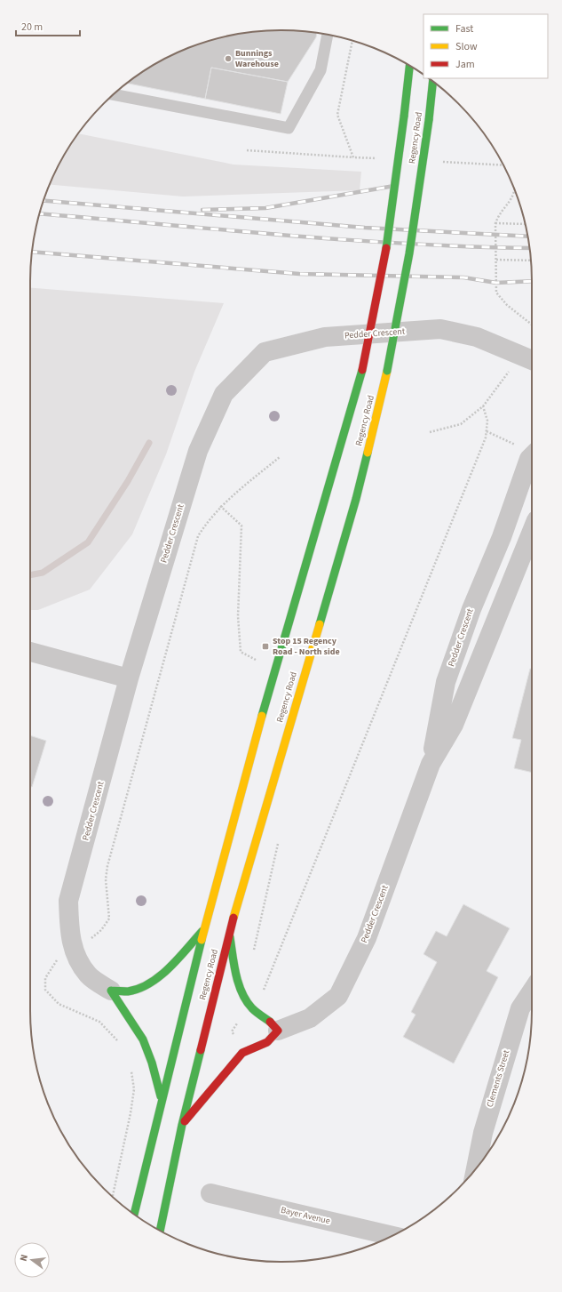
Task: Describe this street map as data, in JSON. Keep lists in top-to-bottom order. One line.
{"streets":{"main road":["Regency Road"],"street":["Pedder Crescent","Clements Street","Bayer Avenue"]},"places":{"other":["Bunnings Warehouse"],"transit":["Stop 15 Regency Road - North side"]},"legend":["Fast","Slow","Jam"],"scale_bar":"20 m","north":"left"}
